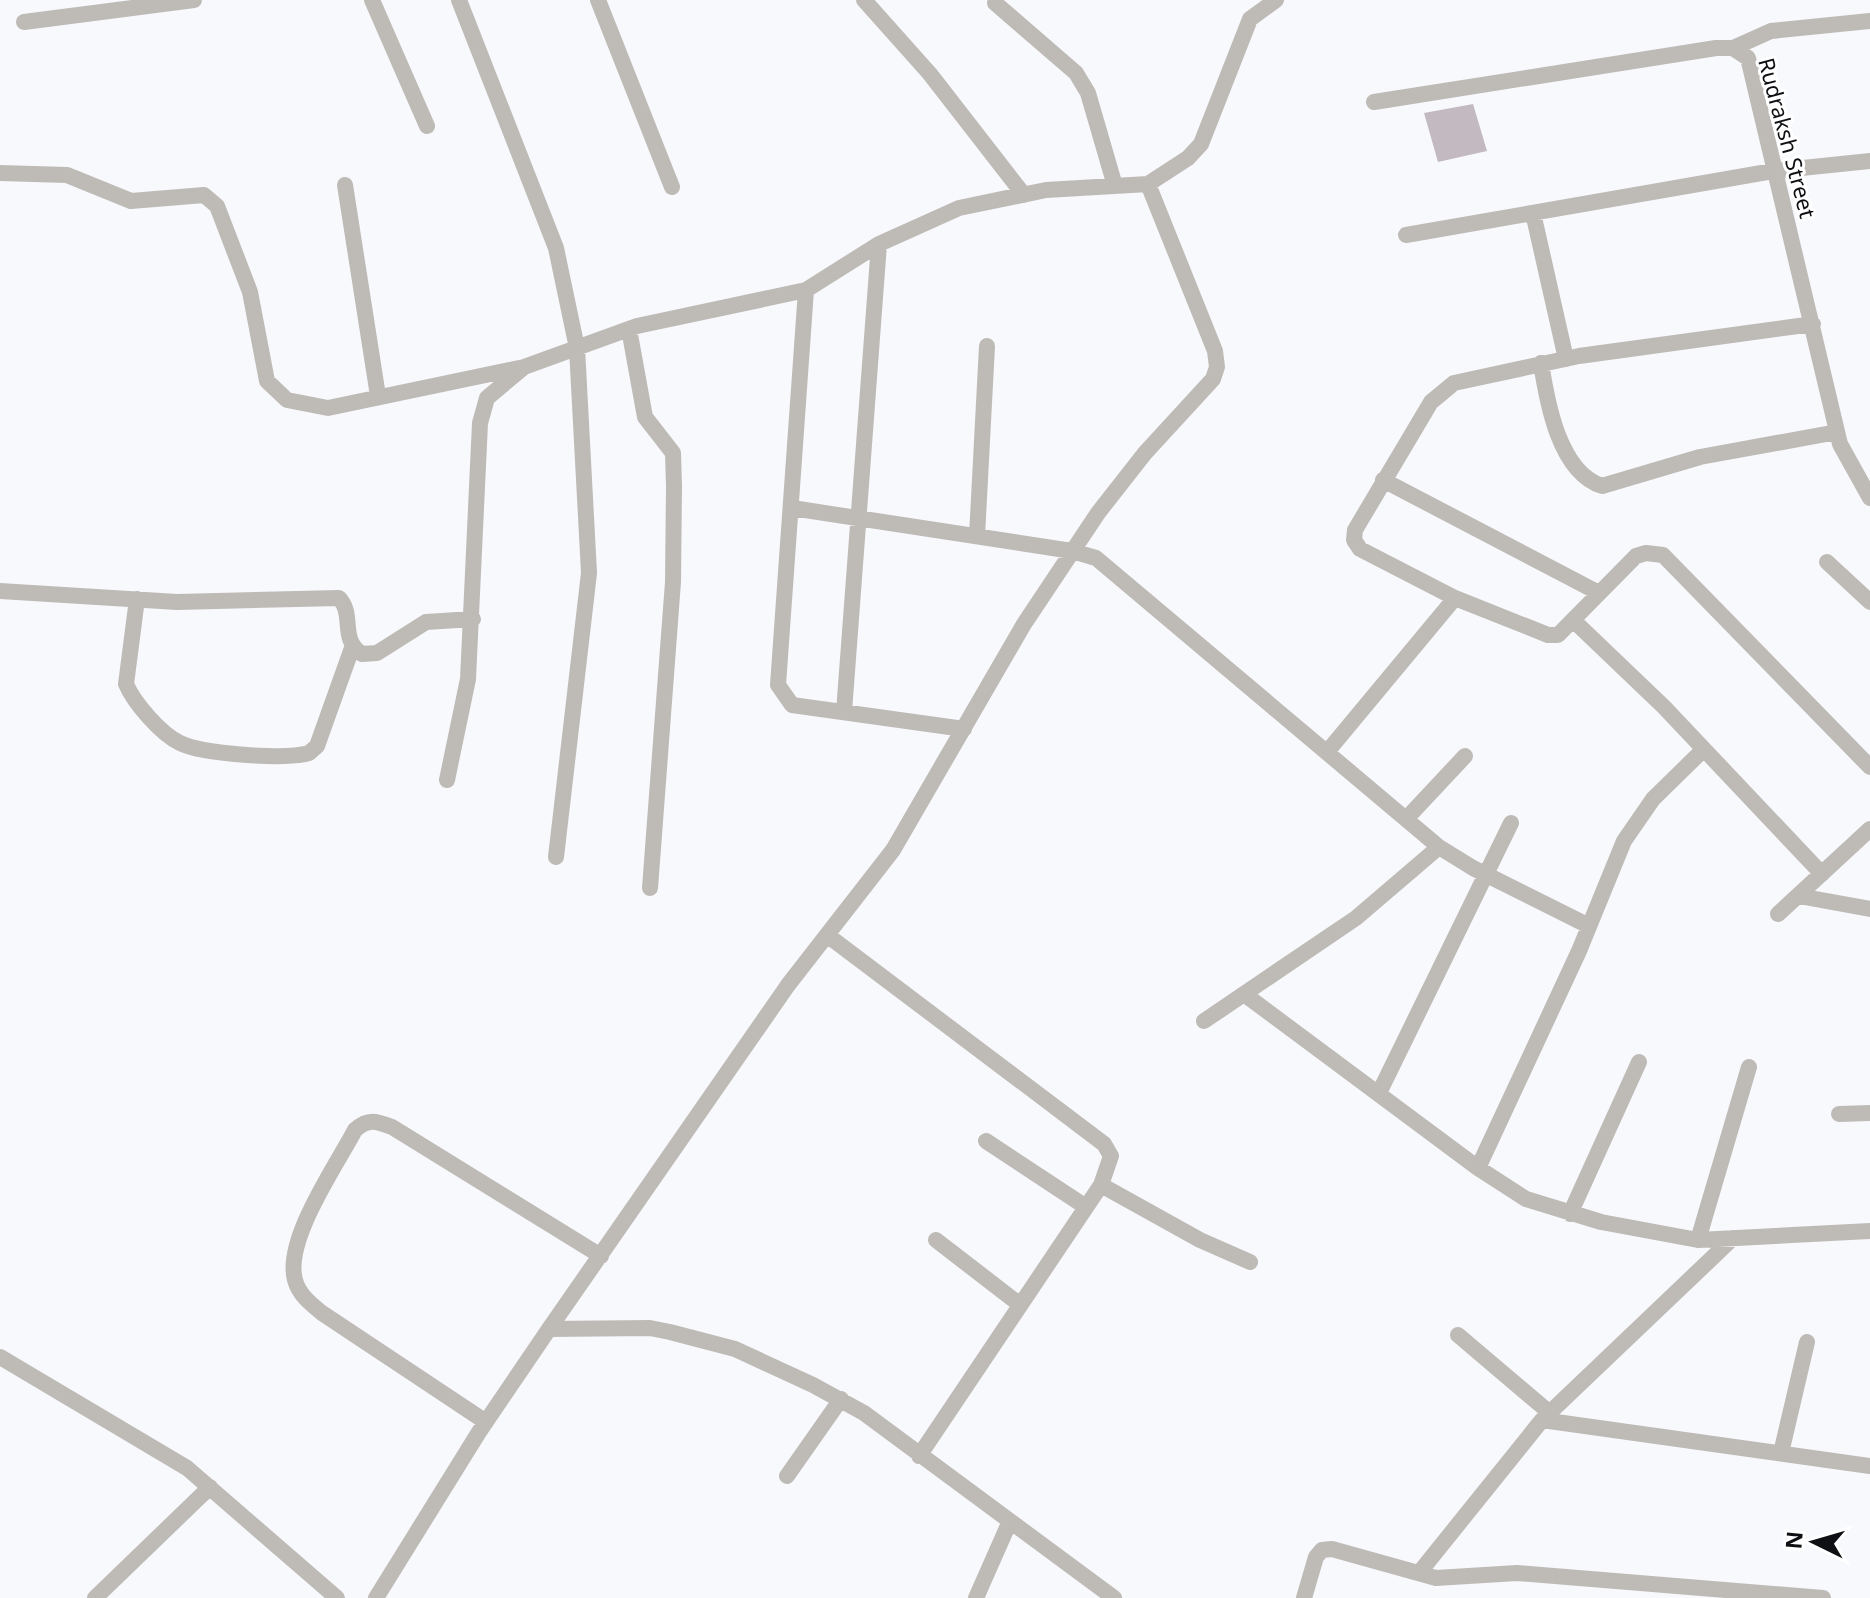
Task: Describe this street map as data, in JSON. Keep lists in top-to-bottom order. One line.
{"streets":{"street":["Rudraksh Street"]},"north":"left"}
